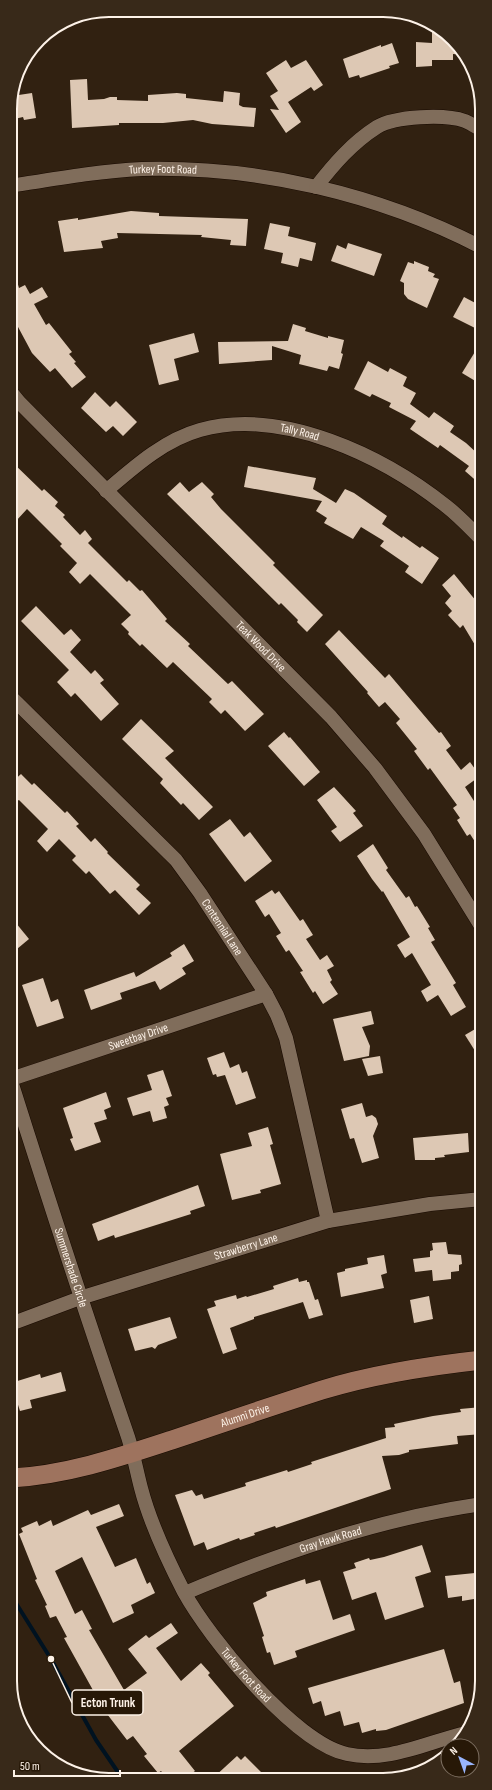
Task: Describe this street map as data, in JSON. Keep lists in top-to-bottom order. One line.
{"streets":{"main road":["Alumni Drive"],"street":["Turkey Foot Road","Tally Road","Teak Wood Drive","Centennial Lane","Sweetbay Drive","Strawberry Lane","Summershade Circle","Gray Hawk Road"]},"crossings":[["Turkey Foot Road","Summershade Circle"],["Turkey Foot Road","Alumni Drive"],["Turkey Foot Road","Gray Hawk Road"],["Tally Road","Teak Wood Drive"],["Centennial Lane","Sweetbay Drive"],["Centennial Lane","Strawberry Lane"],["Strawberry Lane","Summershade Circle"],["Summershade Circle","Alumni Drive"]],"places":["Ecton Trunk"],"scale_bar":"50 m","north":"top left"}
